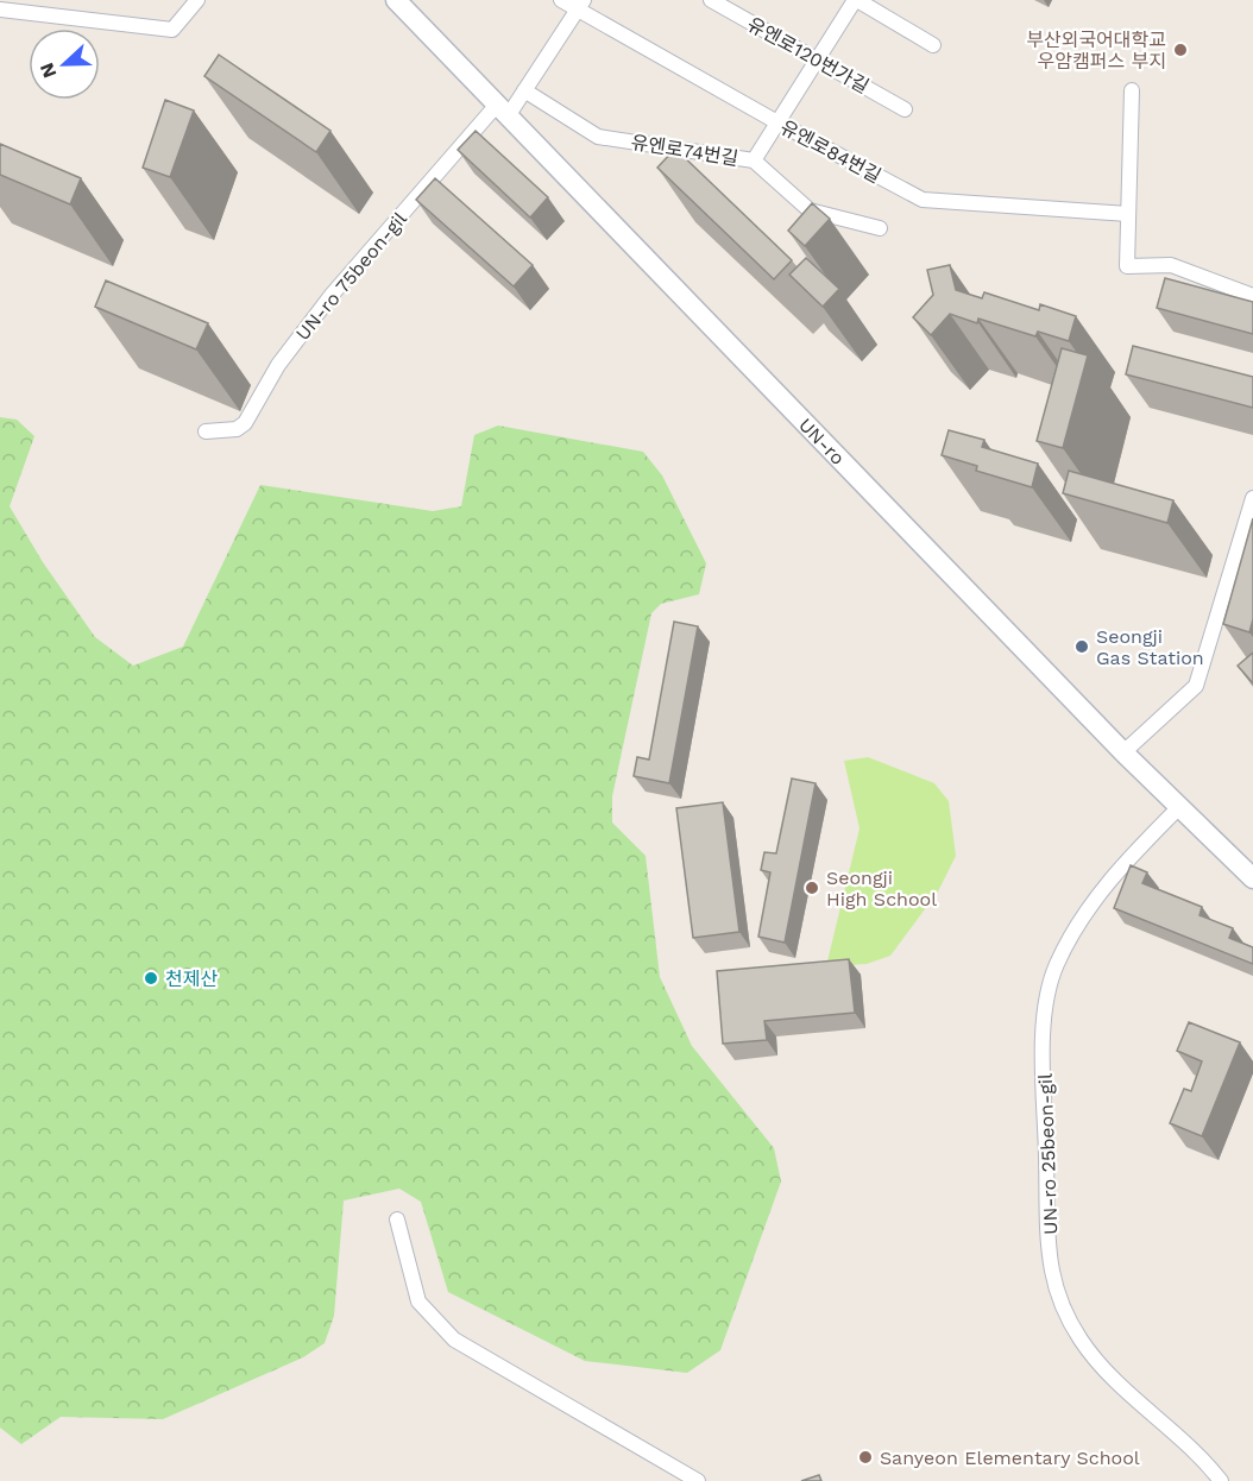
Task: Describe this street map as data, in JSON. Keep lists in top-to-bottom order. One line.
{"streets":{"main road":["UN-ro"],"street":["유엔로120번가길","유엔로74번길","유엔로84번길","UN-ro 75beon-gil","UN-ro 25beon-gil"]},"crossings":[["UN-ro 75beon-gil","UN-ro"],["UN-ro","UN-ro 25beon-gil"]],"places":["부산외국어대학교 우암캠퍼스 부지","Seongji Gas Station","Seongji High School","천제산","Sanyeon Elementary School"],"north":"left"}
